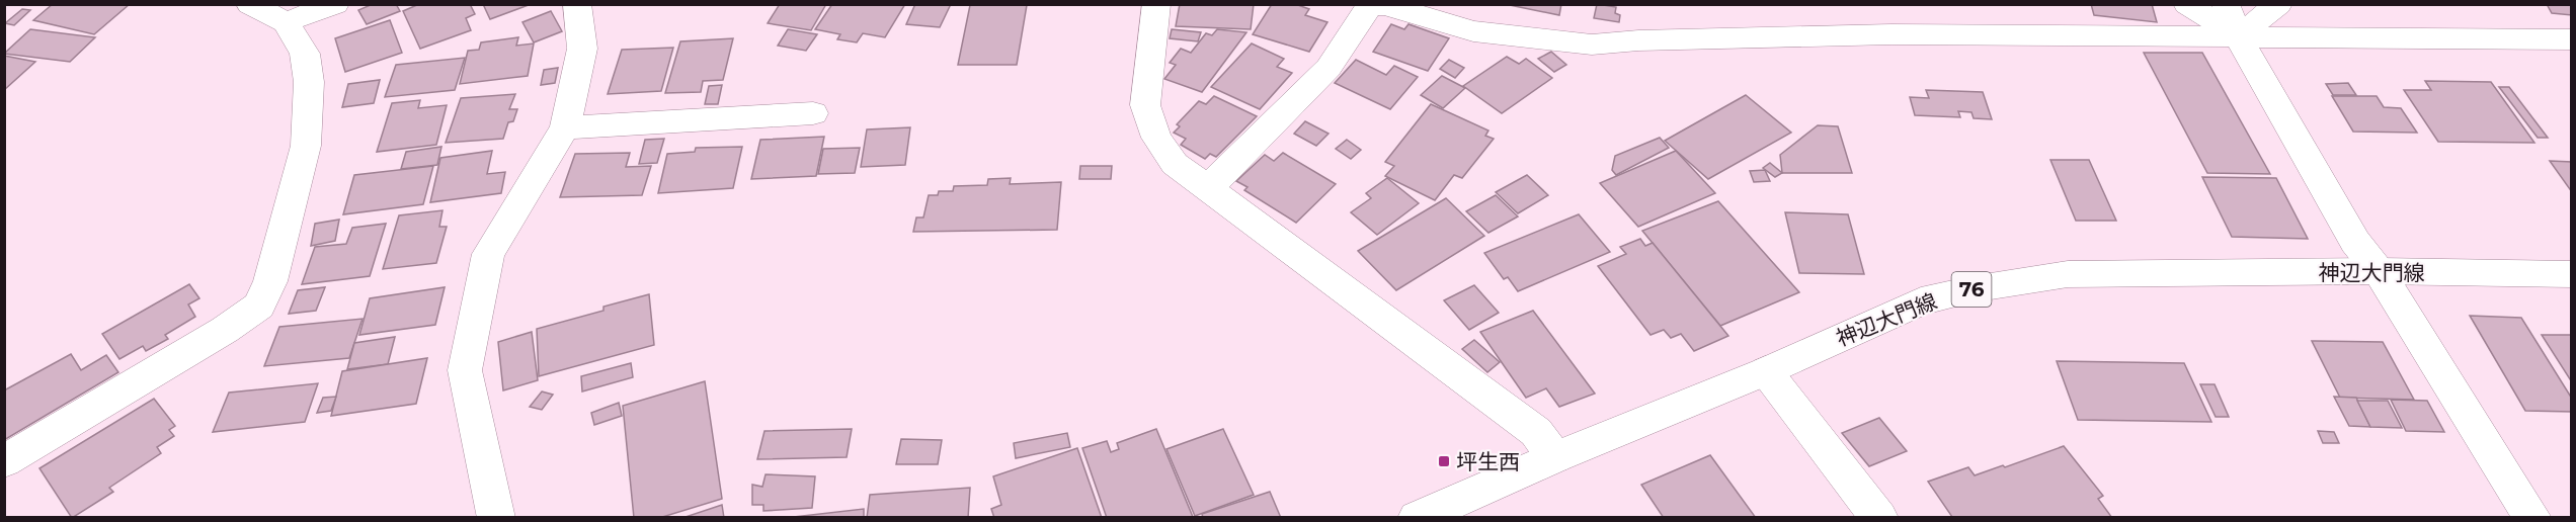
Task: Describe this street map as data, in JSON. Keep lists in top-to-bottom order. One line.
{"streets":{"street":["神辺大門線","76"]},"places":{"transit":["坪生西"]}}
